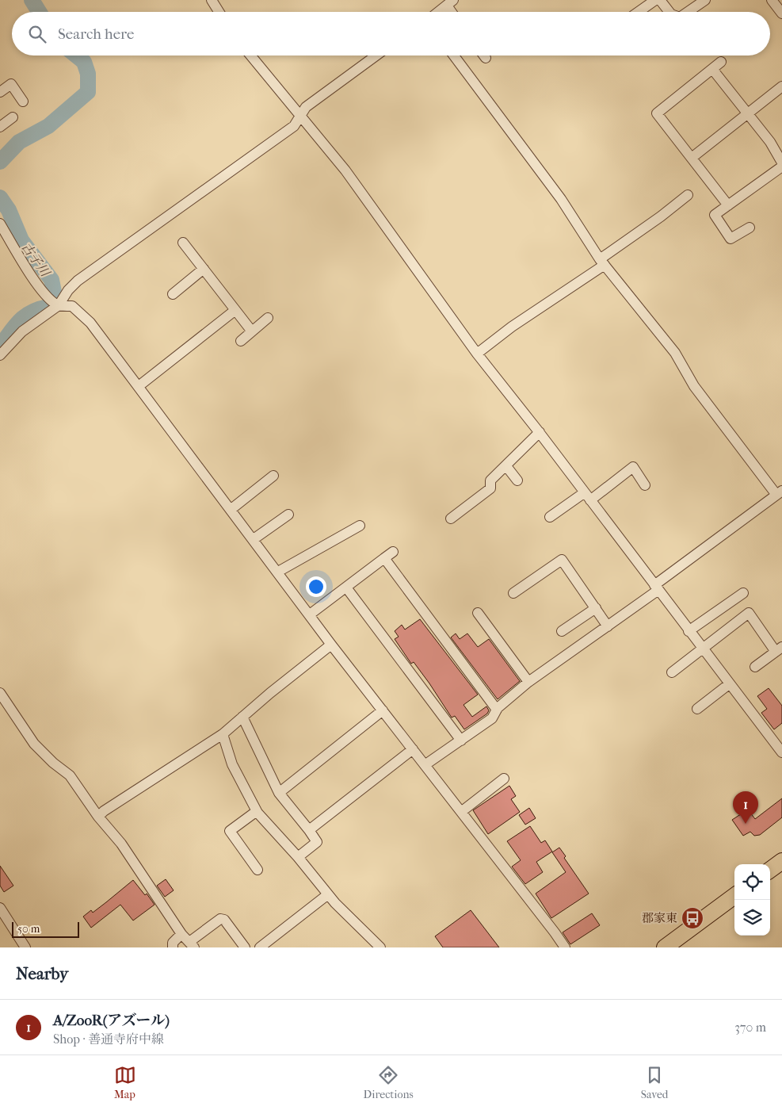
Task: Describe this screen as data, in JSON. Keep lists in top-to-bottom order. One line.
{"water":["古子川"],"places":{"bus stop":["郡家東"]},"scale_bar":"50 m","page":{"search":"Search here","pins":"1","scale":"50 m","heading":"Nearby","list":[{"mark":"1","name":"A/ZooR(アズール)","note":"Shop · 善通寺府中線","value":"370 m"}],"nav":["Map","Directions","Saved"]}}
